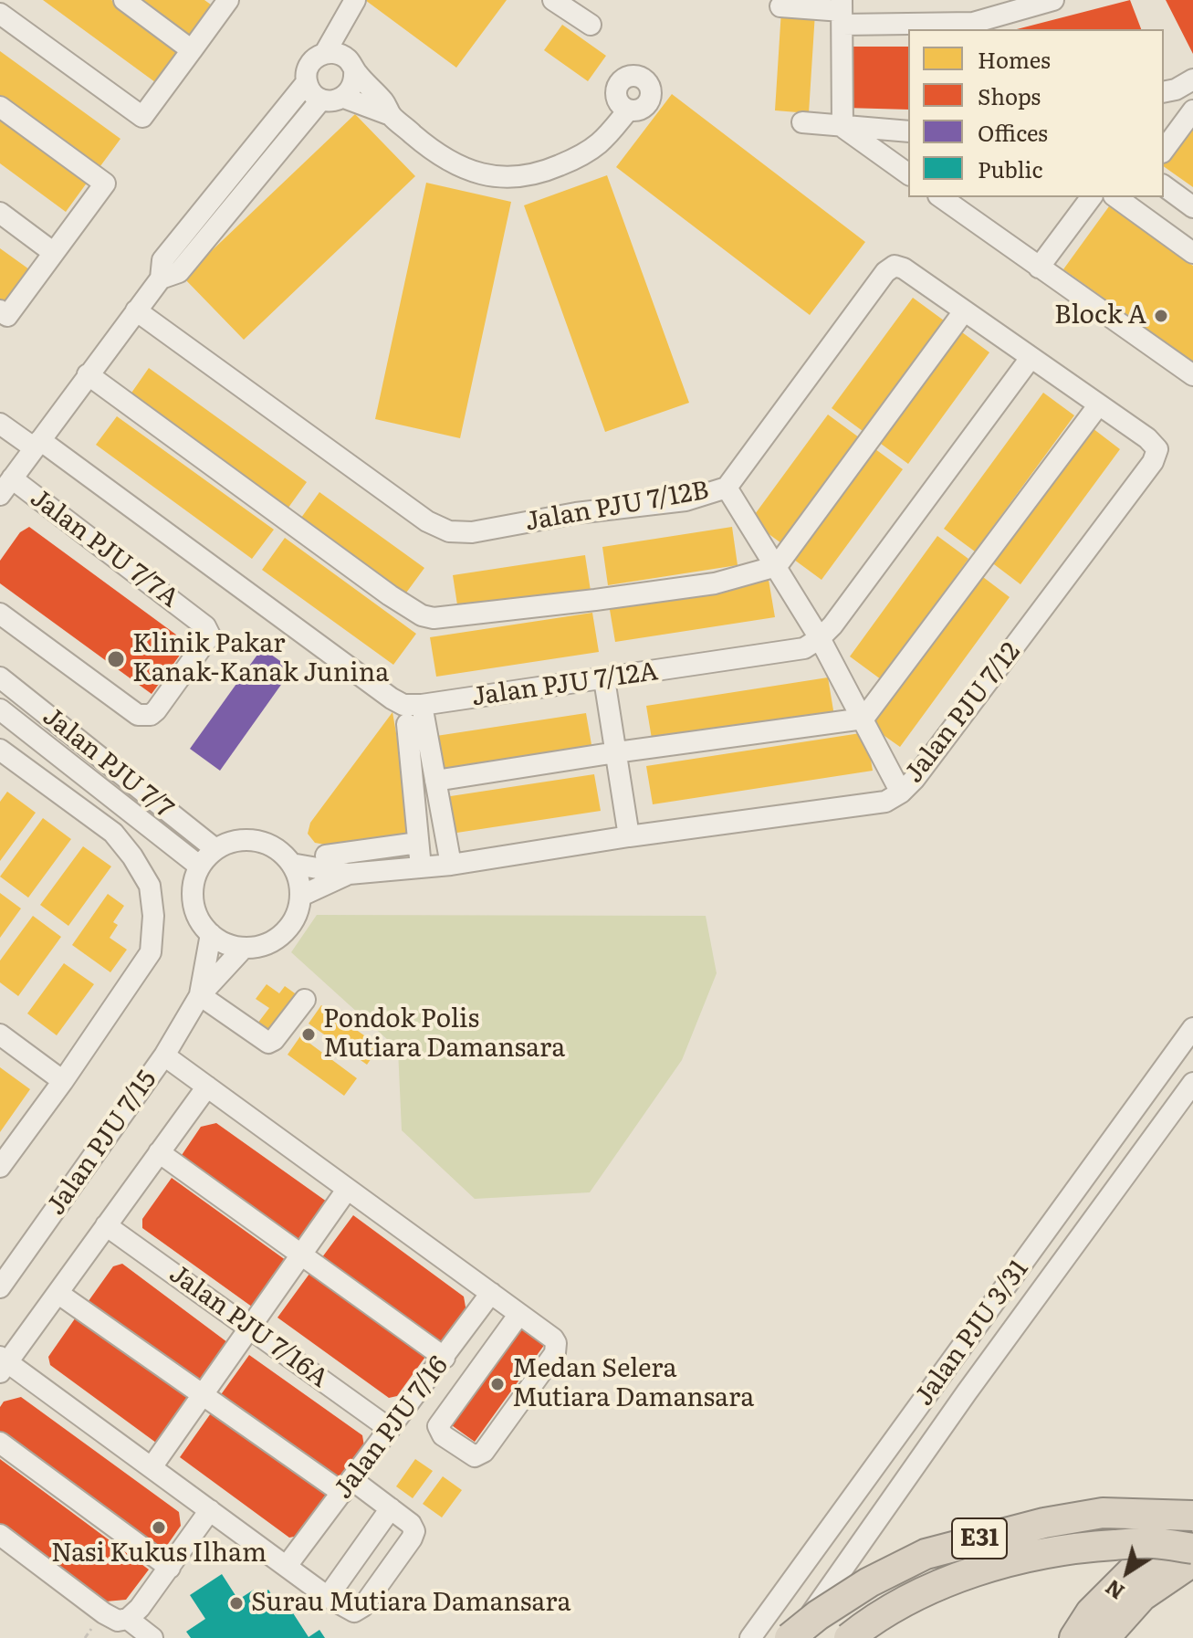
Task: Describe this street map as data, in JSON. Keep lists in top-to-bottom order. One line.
{"streets":{"highway":["E31"],"street":["Jalan PJU 7/12B","Jalan PJU 7/7A","Jalan PJU 7/12A","Jalan PJU 7/12","Jalan PJU 7/7","Jalan PJU 7/15","Jalan PJU 7/16A","Jalan PJU 3/31","Jalan PJU 7/16"]},"crossings":[["Jalan PJU 7/12B","Jalan PJU 7/12A"],["Jalan PJU 7/12B","Jalan PJU 7/12"],["Jalan PJU 7/12A","Jalan PJU 7/12"],["Jalan PJU 7/12","Jalan PJU 7/7"],["Jalan PJU 7/12","Jalan PJU 7/15"],["Jalan PJU 7/7","Jalan PJU 7/15"],["Jalan PJU 7/16A","Jalan PJU 7/16"],["Jalan PJU 3/31","E31"]],"places":["Block A","Klinik Pakar Kanak-Kanak Junina","Pondok Polis Mutiara Damansara","Medan Selera Mutiara Damansara","Nasi Kukus Ilham","Surau Mutiara Damansara"],"legend":["Homes","Shops","Offices","Public"],"north":"bottom left"}
